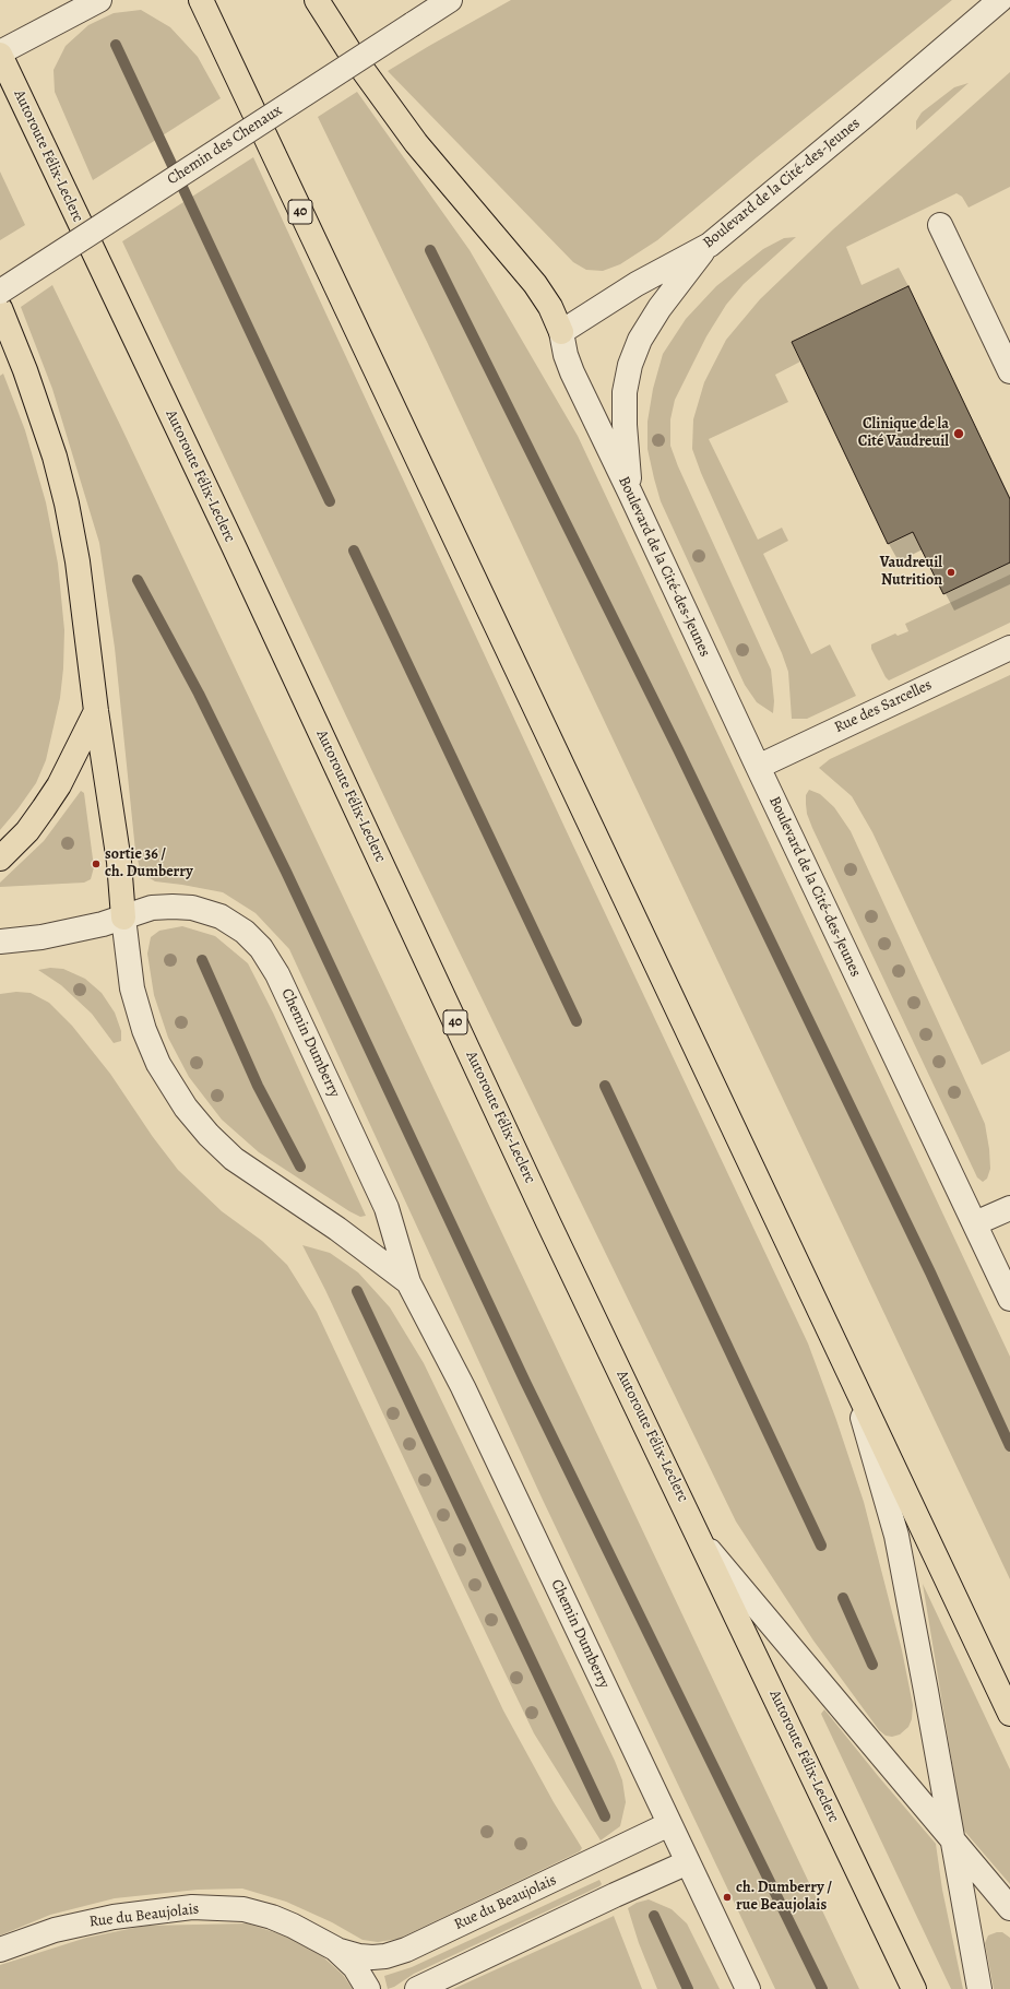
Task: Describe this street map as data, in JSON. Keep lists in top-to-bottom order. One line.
{"streets":{"highway":["Autoroute Félix-Leclerc","40"],"street":["Chemin des Chenaux","Boulevard de la Cité-des-Jeunes","Rue des Sarcelles","Chemin Dumberry","Rue du Beaujolais"]},"crossings":[["Boulevard de la Cité-des-Jeunes","Rue des Sarcelles"],["Chemin Dumberry","Rue du Beaujolais"]],"places":["Clinique de la Cité Vaudreuil","Vaudreuil Nutrition","sortie 36 / ch. Dumberry","ch. Dumberry / rue Beaujolais"]}
